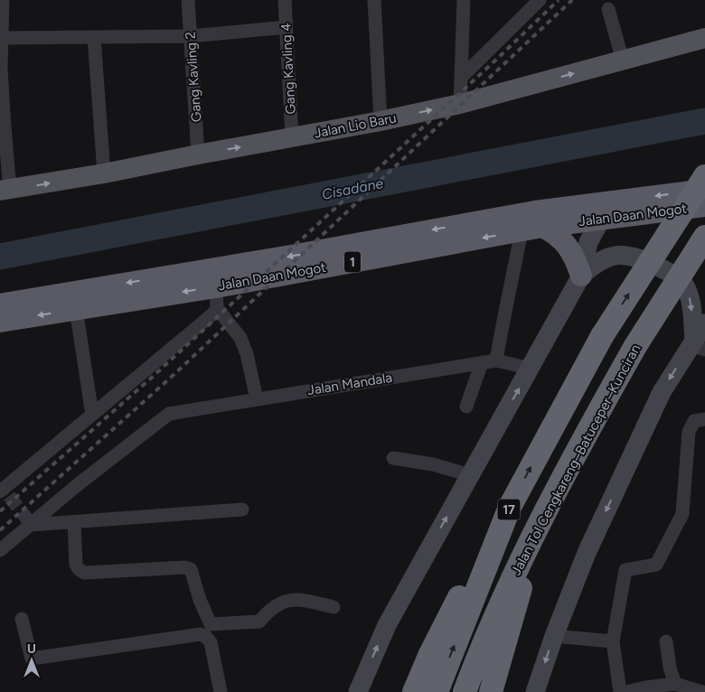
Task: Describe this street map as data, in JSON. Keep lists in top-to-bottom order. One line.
{"streets":{"highway":["Jalan Daan Mogot","1","Jalan Tol Cengkareng–Batuceper–Kunciran","17"],"main road":["Jalan Lio Baru"],"street":["Gang Kavling 4","Gang Kavling 2","Jalan Mandala"]},"crossings":[["Gang Kavling 4","Jalan Lio Baru"],["Gang Kavling 2","Jalan Lio Baru"]],"one_way":["Jalan Lio Baru","Jalan Daan Mogot"],"water":["Cisadane"],"north":"top"}
